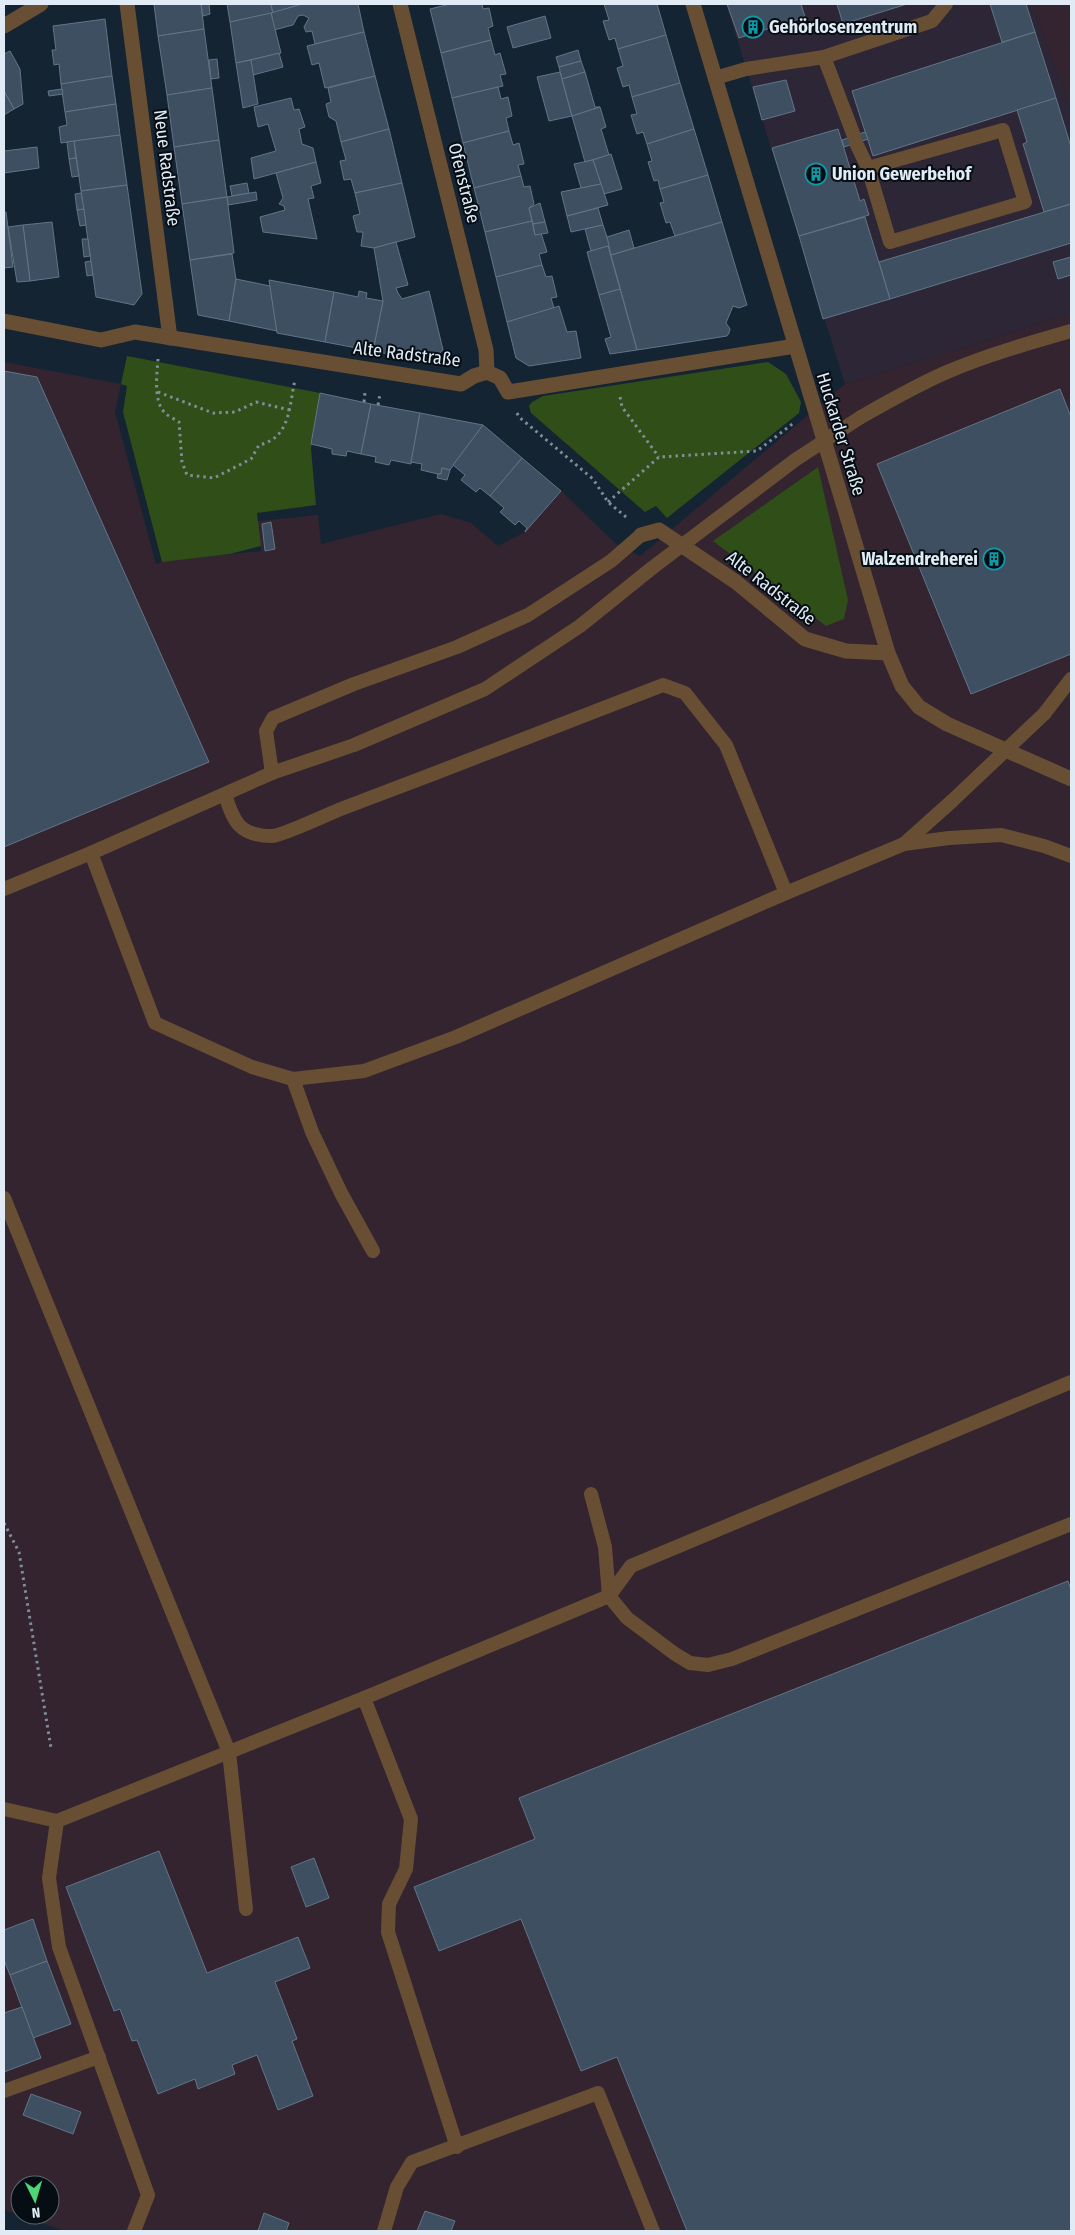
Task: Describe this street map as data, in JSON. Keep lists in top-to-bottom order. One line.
{"streets":{"street":["Neue Radstraße","Ofenstraße","Alte Radstraße","Huckarder Straße"]},"crossings":[["Neue Radstraße","Alte Radstraße"],["Ofenstraße","Alte Radstraße"],["Alte Radstraße","Huckarder Straße"]],"places":{"building":["Gehörlosenzentrum","Union Gewerbehof","Walzendreherei"]},"north":"bottom"}
